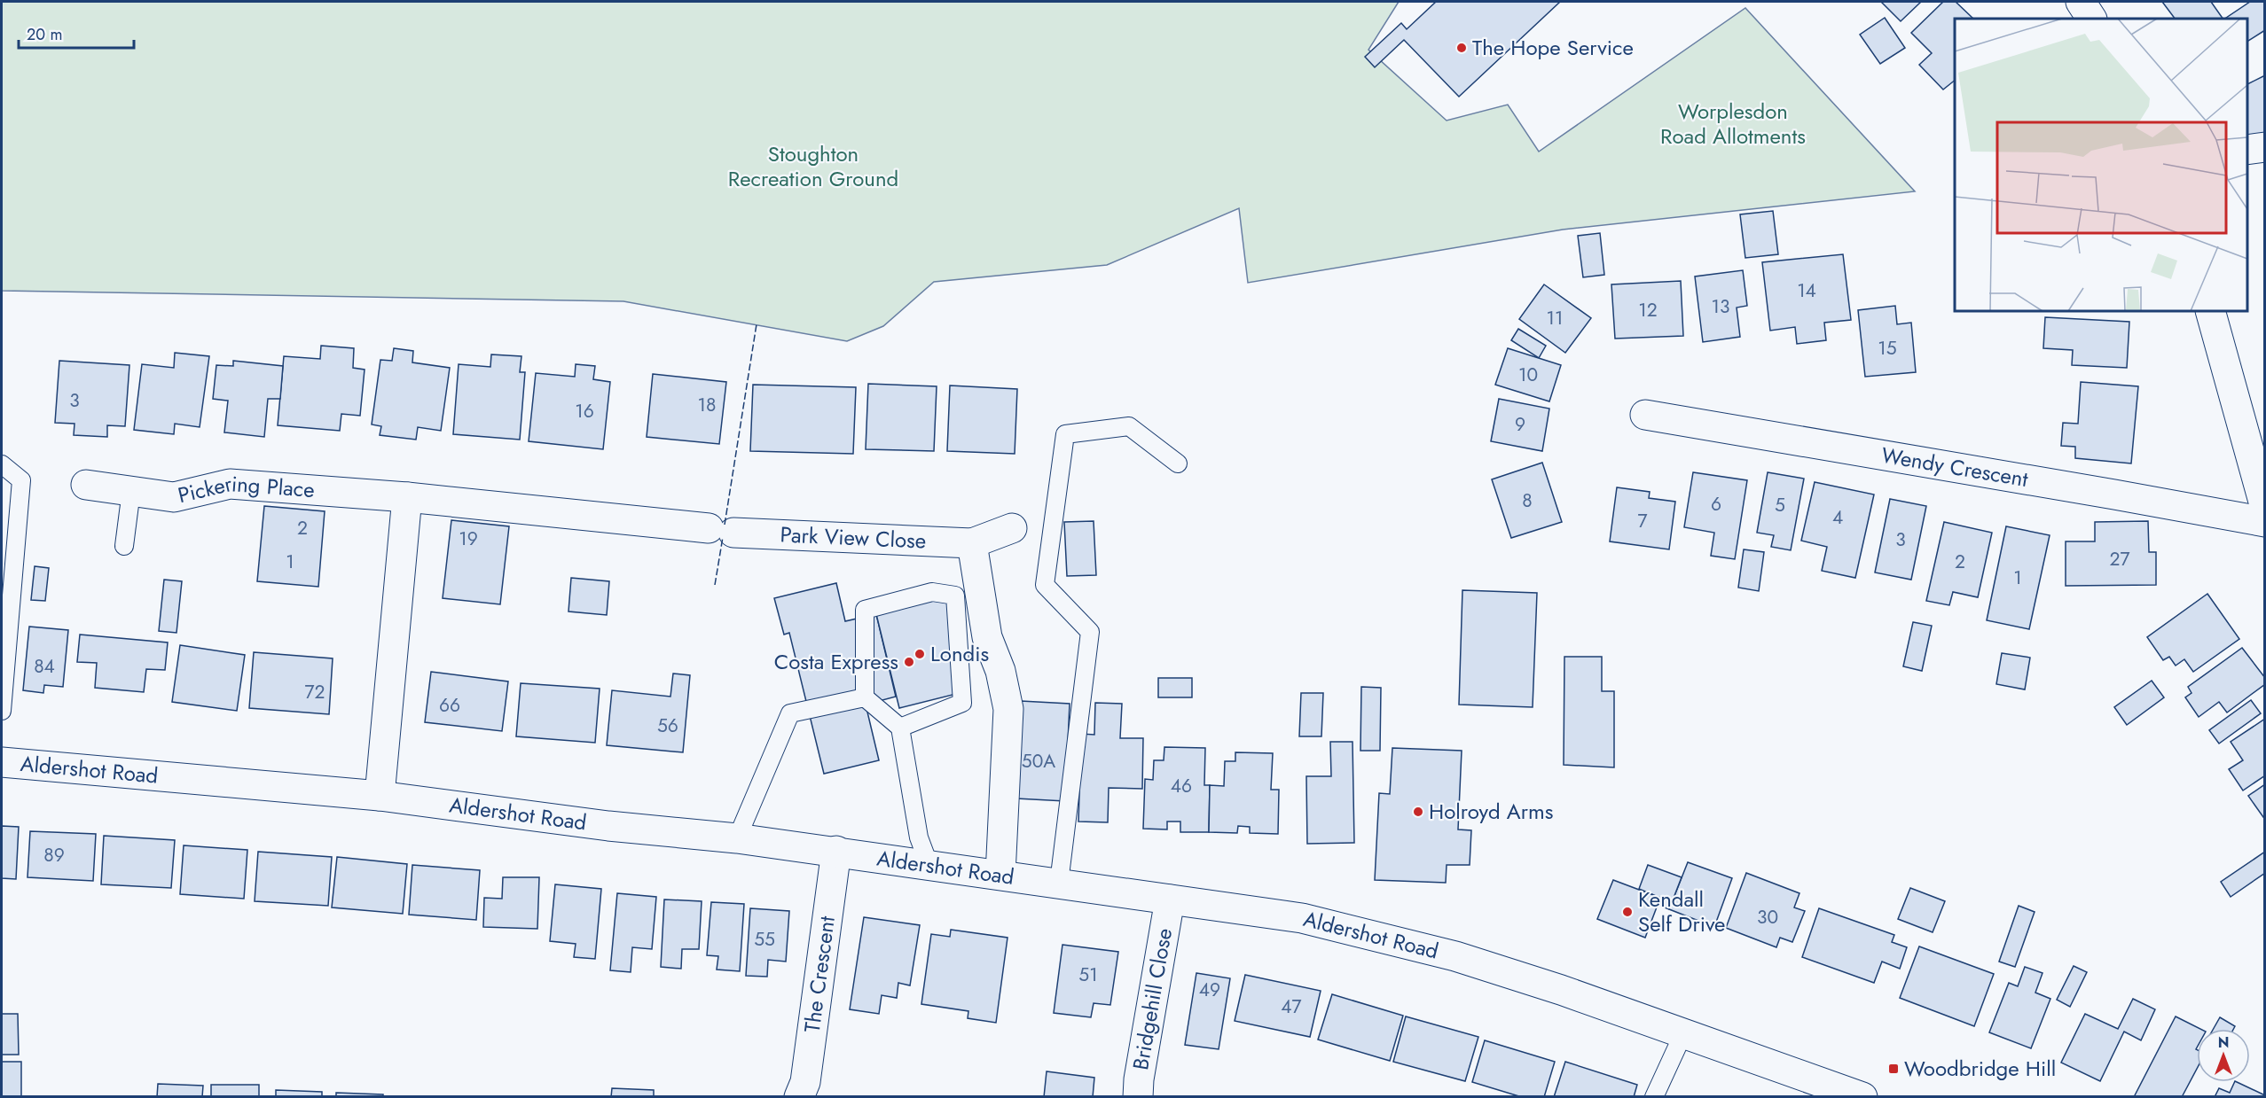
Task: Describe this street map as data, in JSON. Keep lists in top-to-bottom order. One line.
{"streets":{"street":["Wendy Crescent","Pickering Place","Park View Close","Aldershot Road","The Crescent","Bridgehill Close"]},"crossings":[["Pickering Place","Park View Close"],["Aldershot Road","The Crescent"],["Aldershot Road","Bridgehill Close"]],"parks":["Worplesdon Road Allotments","Stoughton Recreation Ground"],"places":{"other":["The Hope Service","Londis","Costa Express","Holroyd Arms","Kendall Self Drive"],"transit":["Woodbridge Hill"]},"house_numbers":["14","13","12","11","15","10","3","18","16","9","8","6","5","4","7","2","19","3","27","1","2","1","84","72","66","56","50A","46","89","30","55","51","49","47"],"scale_bar":"20 m","north":"top"}
